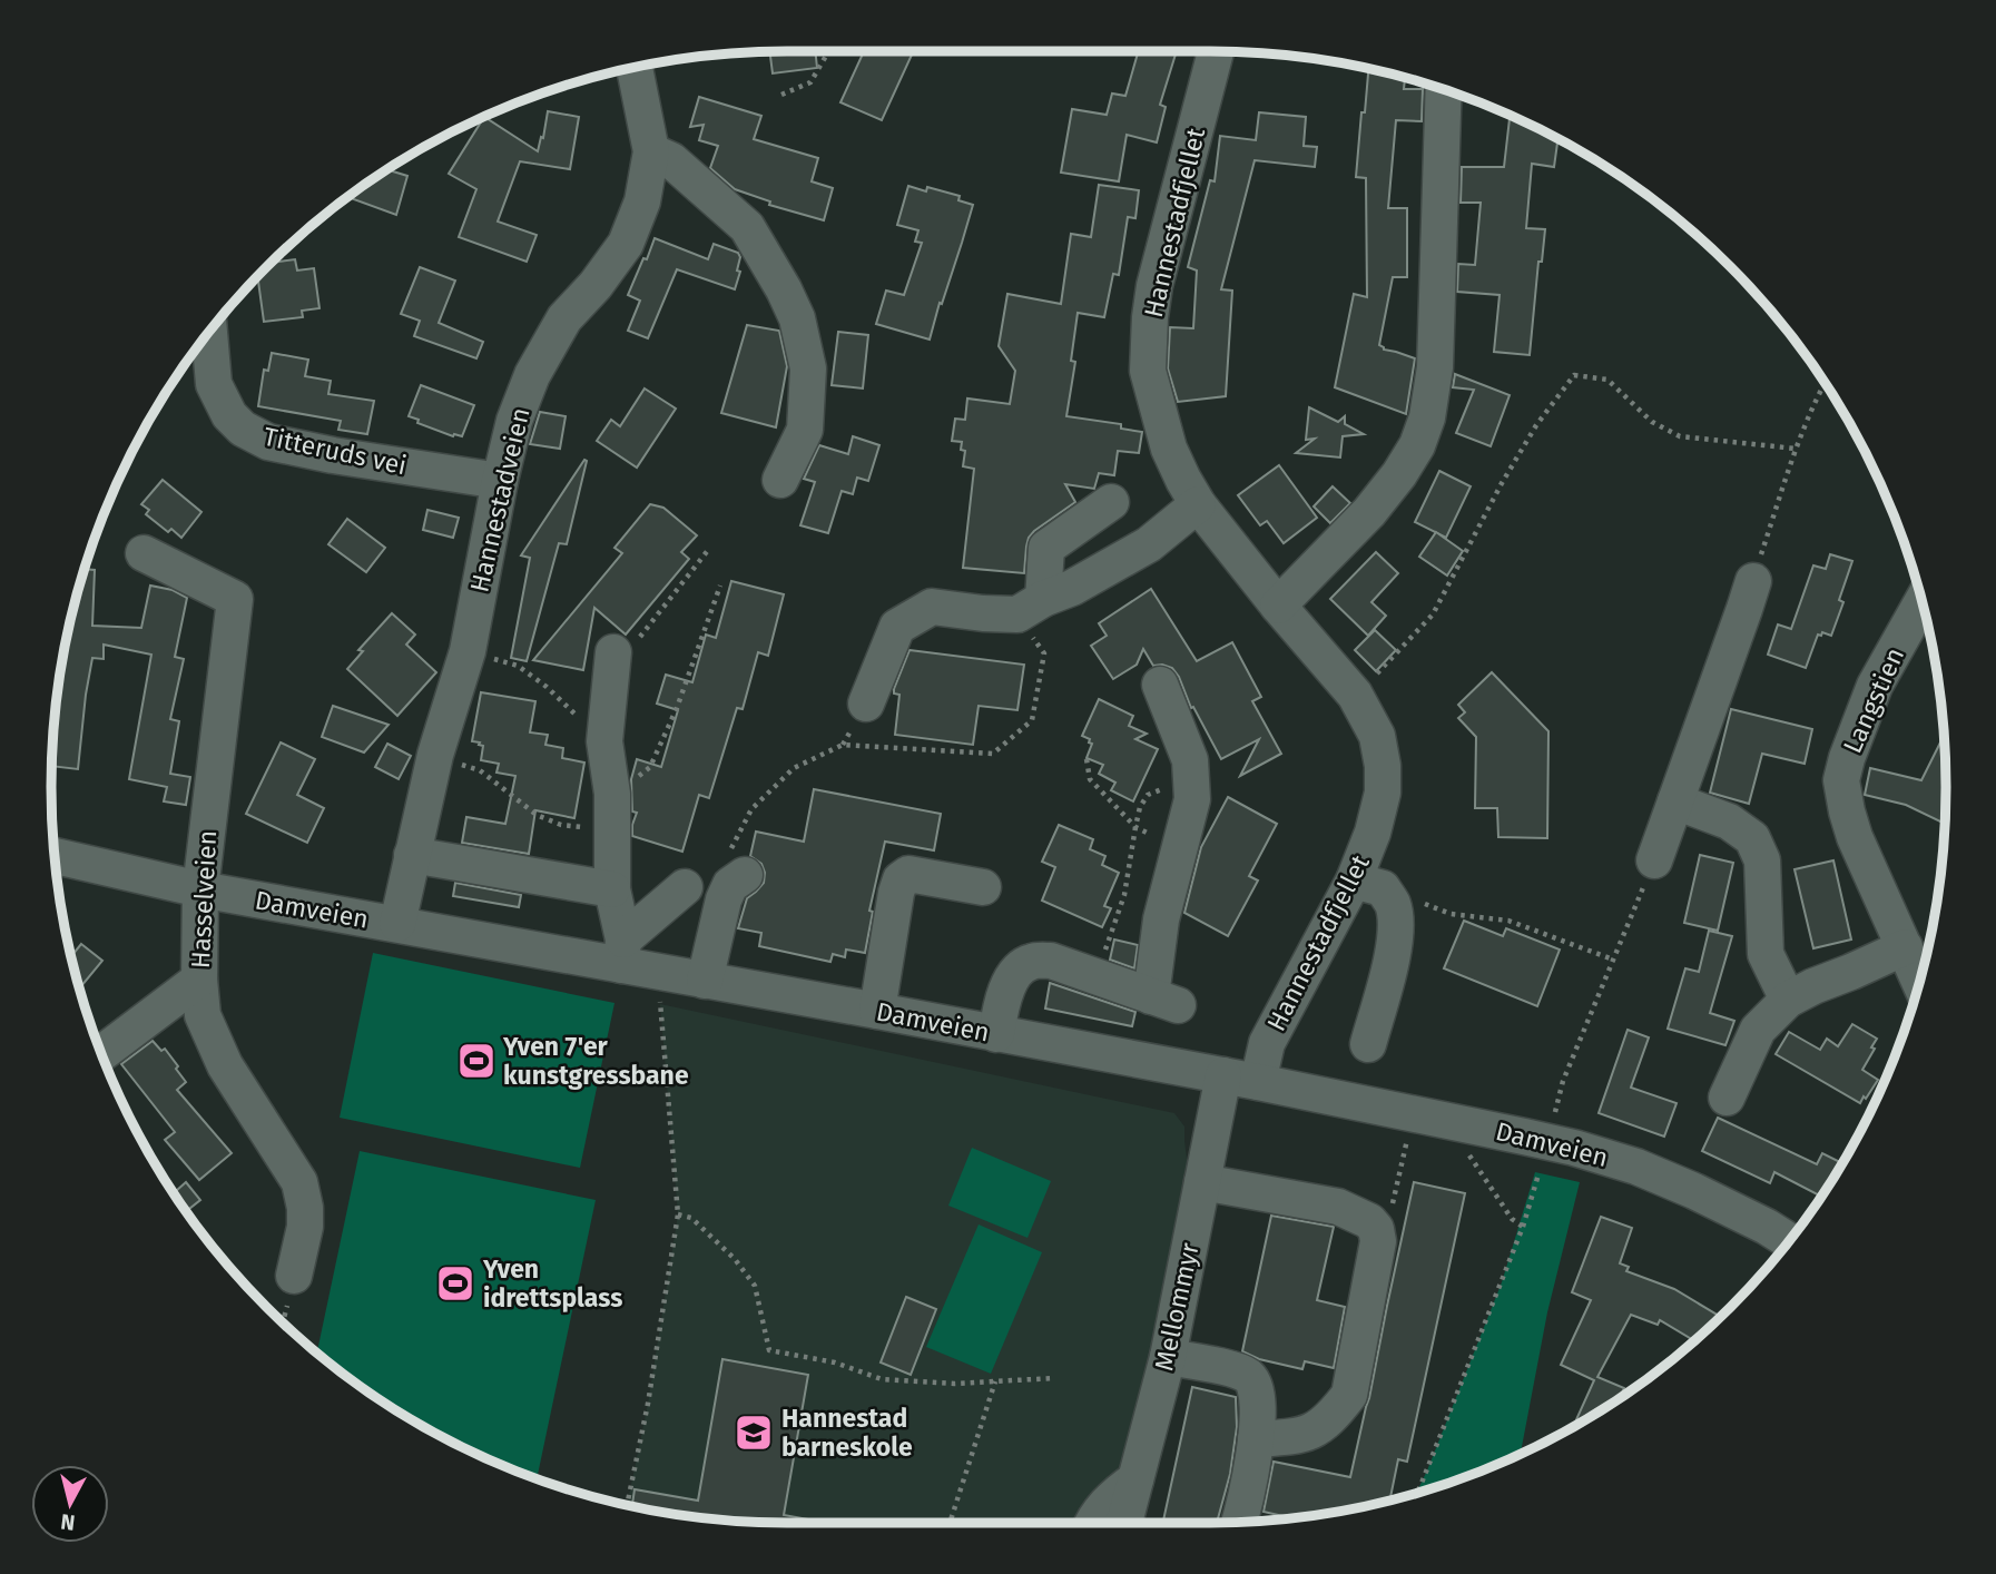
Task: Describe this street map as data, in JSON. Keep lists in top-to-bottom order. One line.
{"streets":{"street":["Hannestadfjellet","Titteruds vei","Hannestadveien","Langstien","Hasselveien","Damveien","Mellommyr"]},"crossings":[["Hannestadfjellet","Damveien"],["Titteruds vei","Hannestadveien"],["Hannestadveien","Damveien"],["Hasselveien","Damveien"],["Damveien","Mellommyr"]],"places":{"sports":["Yven 7'er kunstgressbane","Yven idrettsplass"],"school or university":["Hannestad barneskole"]},"north":"bottom"}
